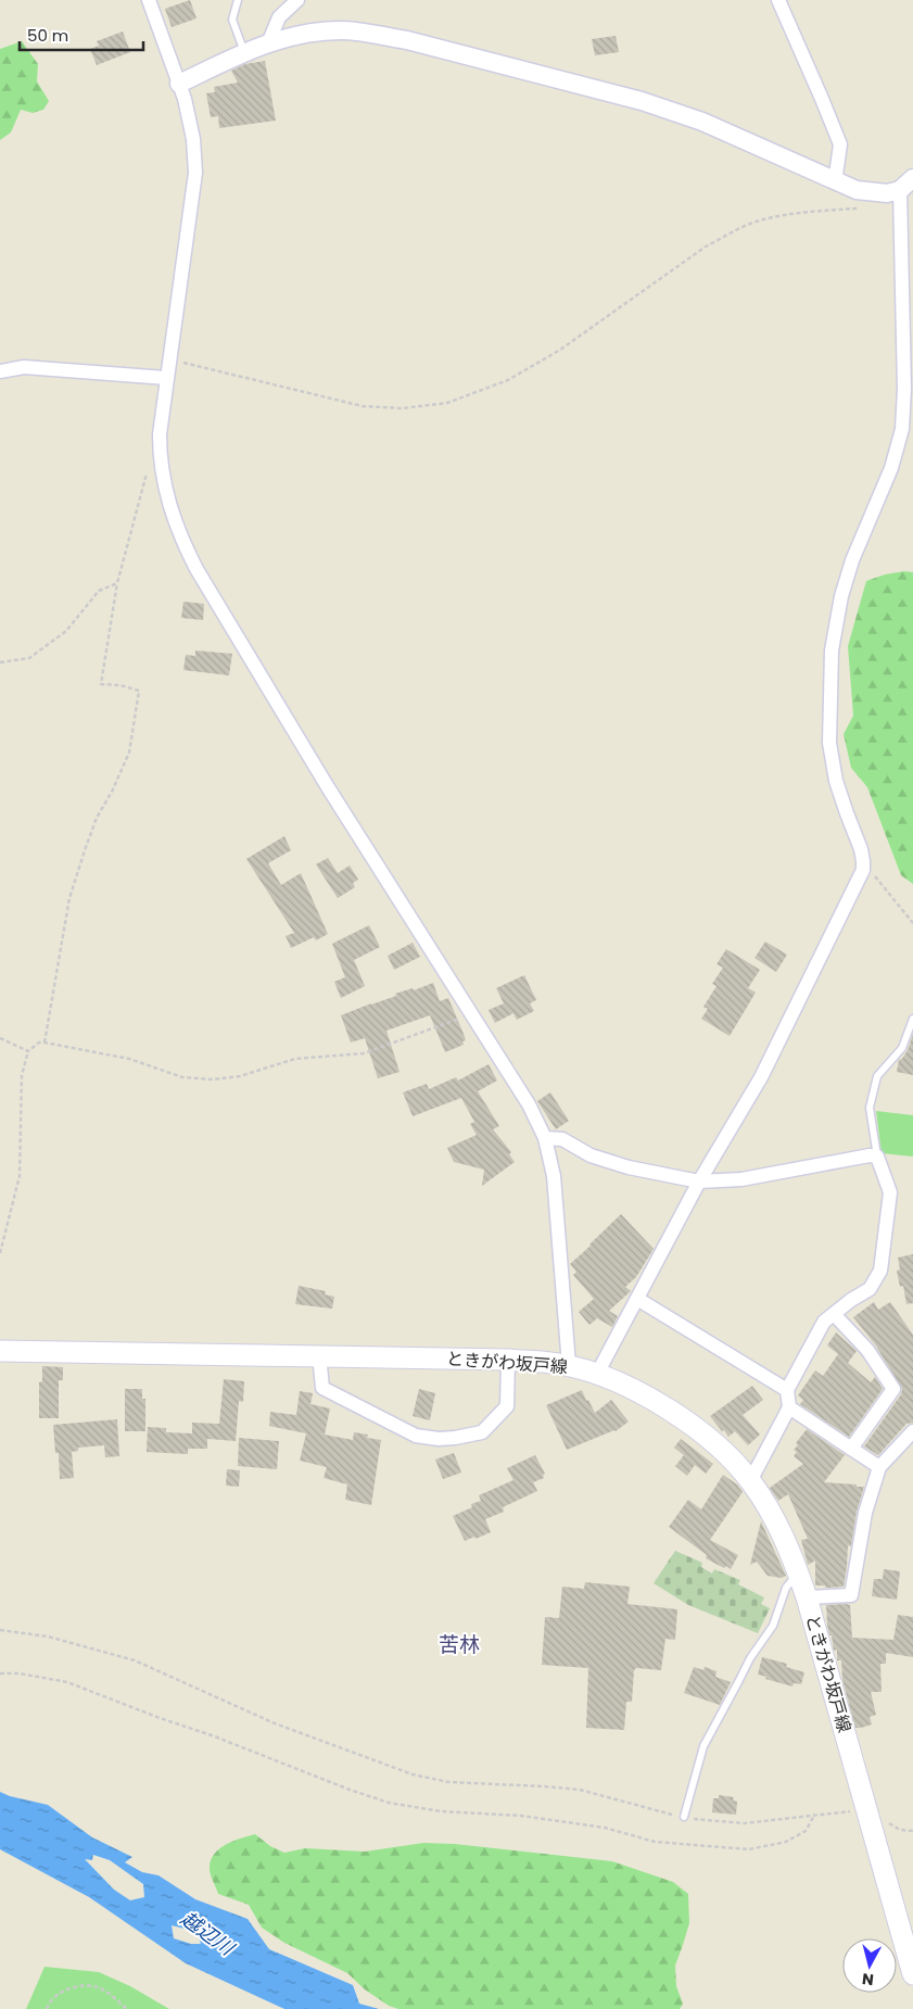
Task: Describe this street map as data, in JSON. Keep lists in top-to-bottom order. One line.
{"streets":{"main road":["ときがわ坂戸線"]},"districts":["苦林"],"water":["越辺川"],"scale_bar":"50 m","north":"bottom"}
